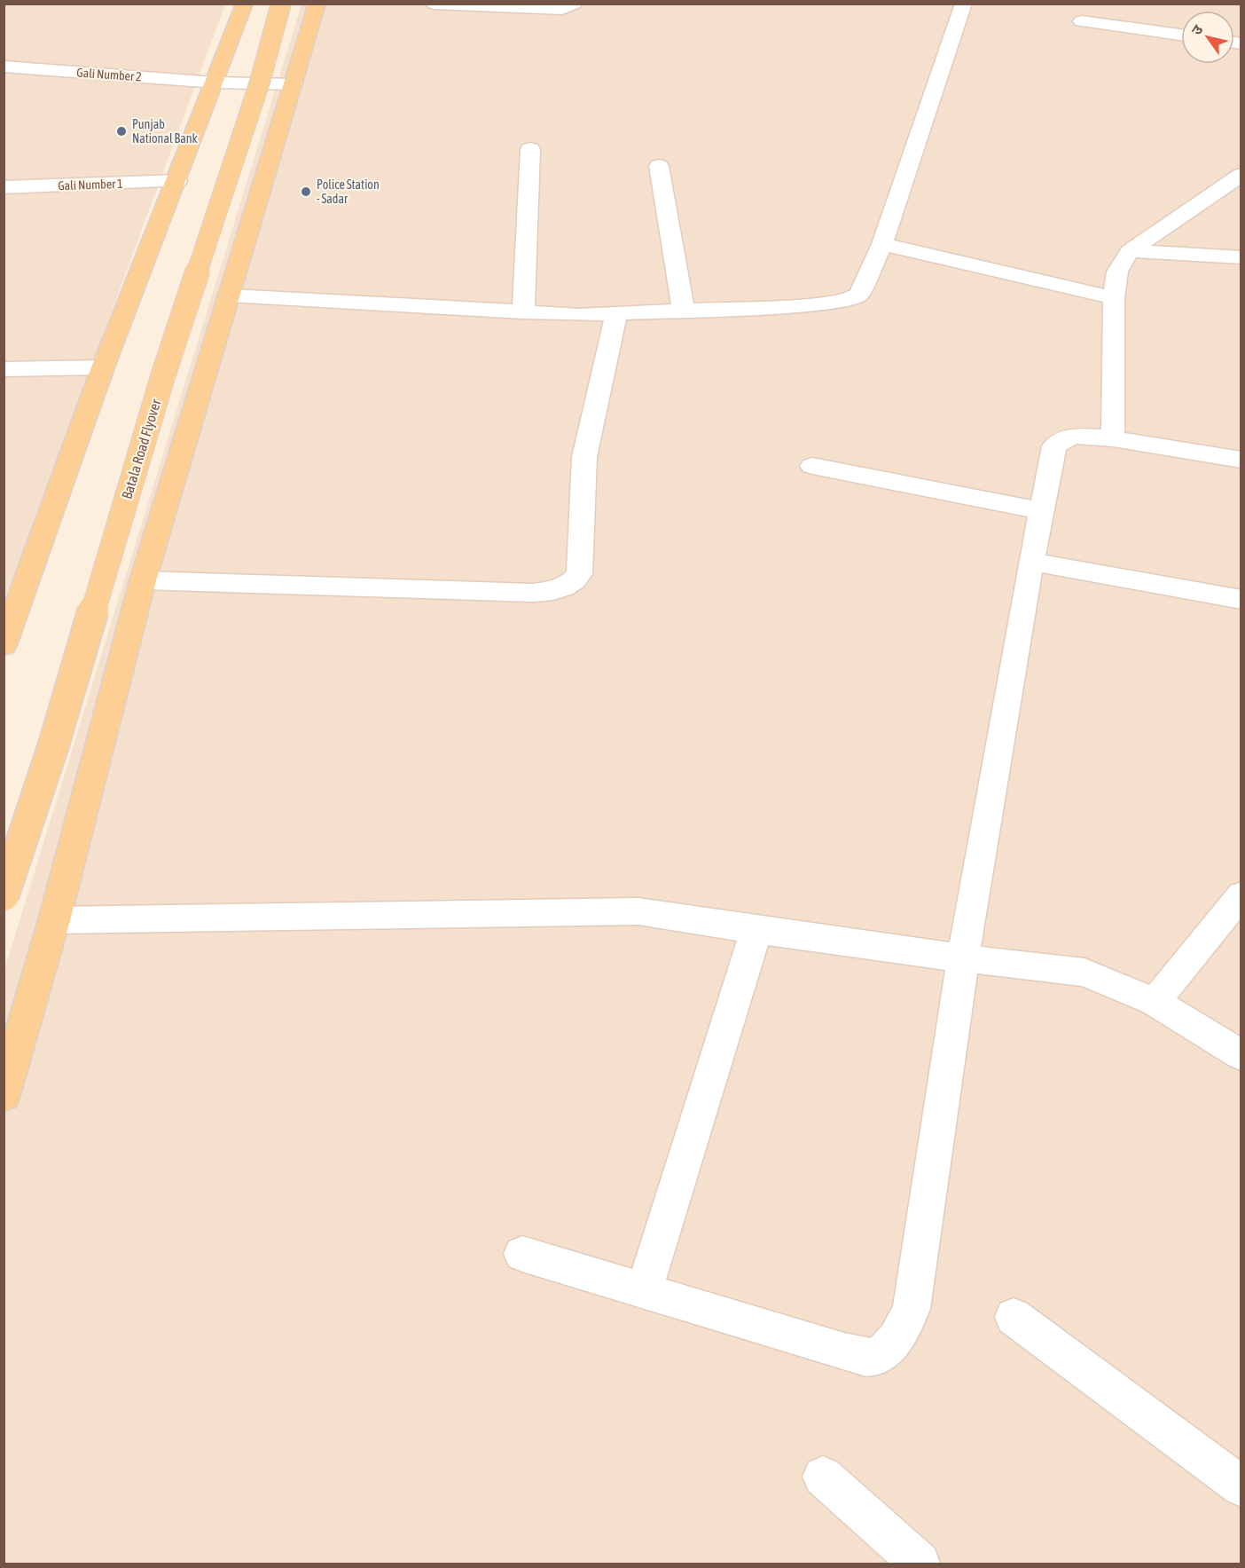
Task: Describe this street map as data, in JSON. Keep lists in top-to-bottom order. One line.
{"streets":{"main road":["Batala Road Flyover"],"street":["Gali Number 2","Gali Number 1"]},"places":["Punjab National Bank","Police Station - Sadar"],"north":"top left"}
